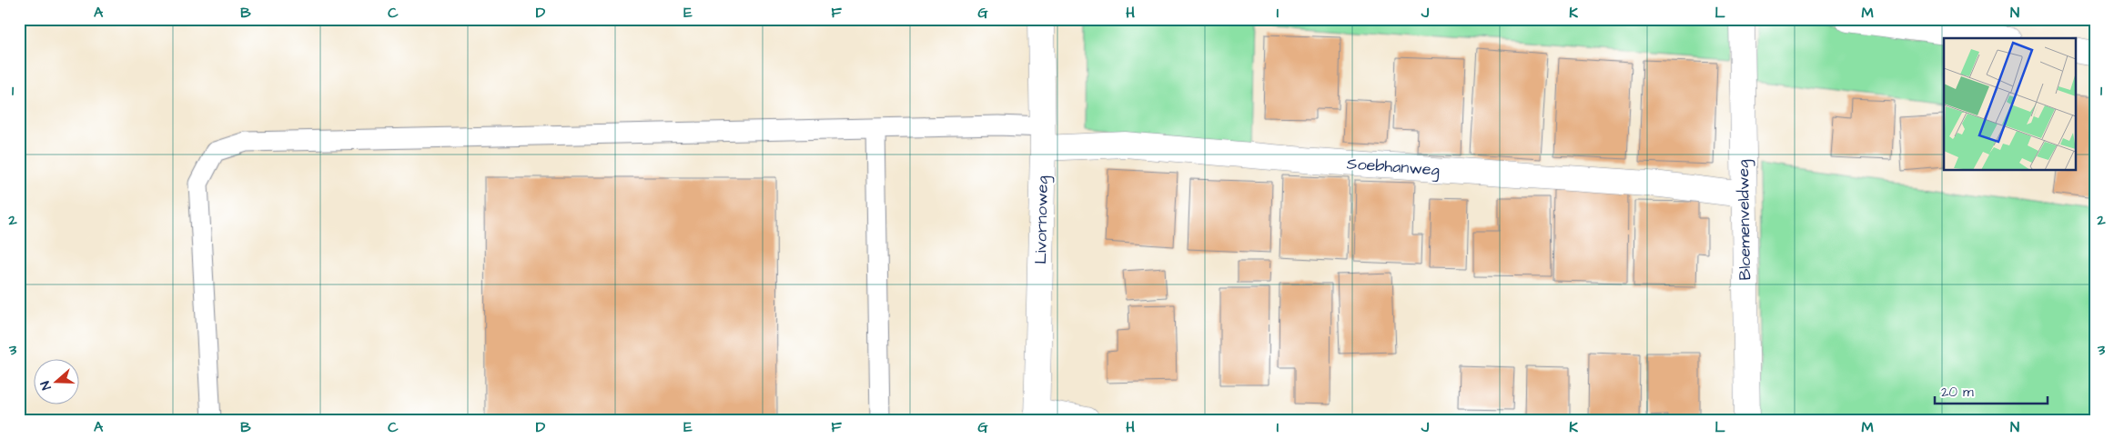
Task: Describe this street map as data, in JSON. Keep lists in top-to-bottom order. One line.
{"streets":{"street":["Soebhanweg","Livornoweg","Bloemenveldweg"]},"crossings":[["Soebhanweg","Livornoweg"],["Soebhanweg","Bloemenveldweg"]],"scale_bar":"20 m","north":"left","grid":{"columns":["A","B","C","D","E","F","G","H","I","J","K","L","M","N"],"rows":["1","2","3"]}}
